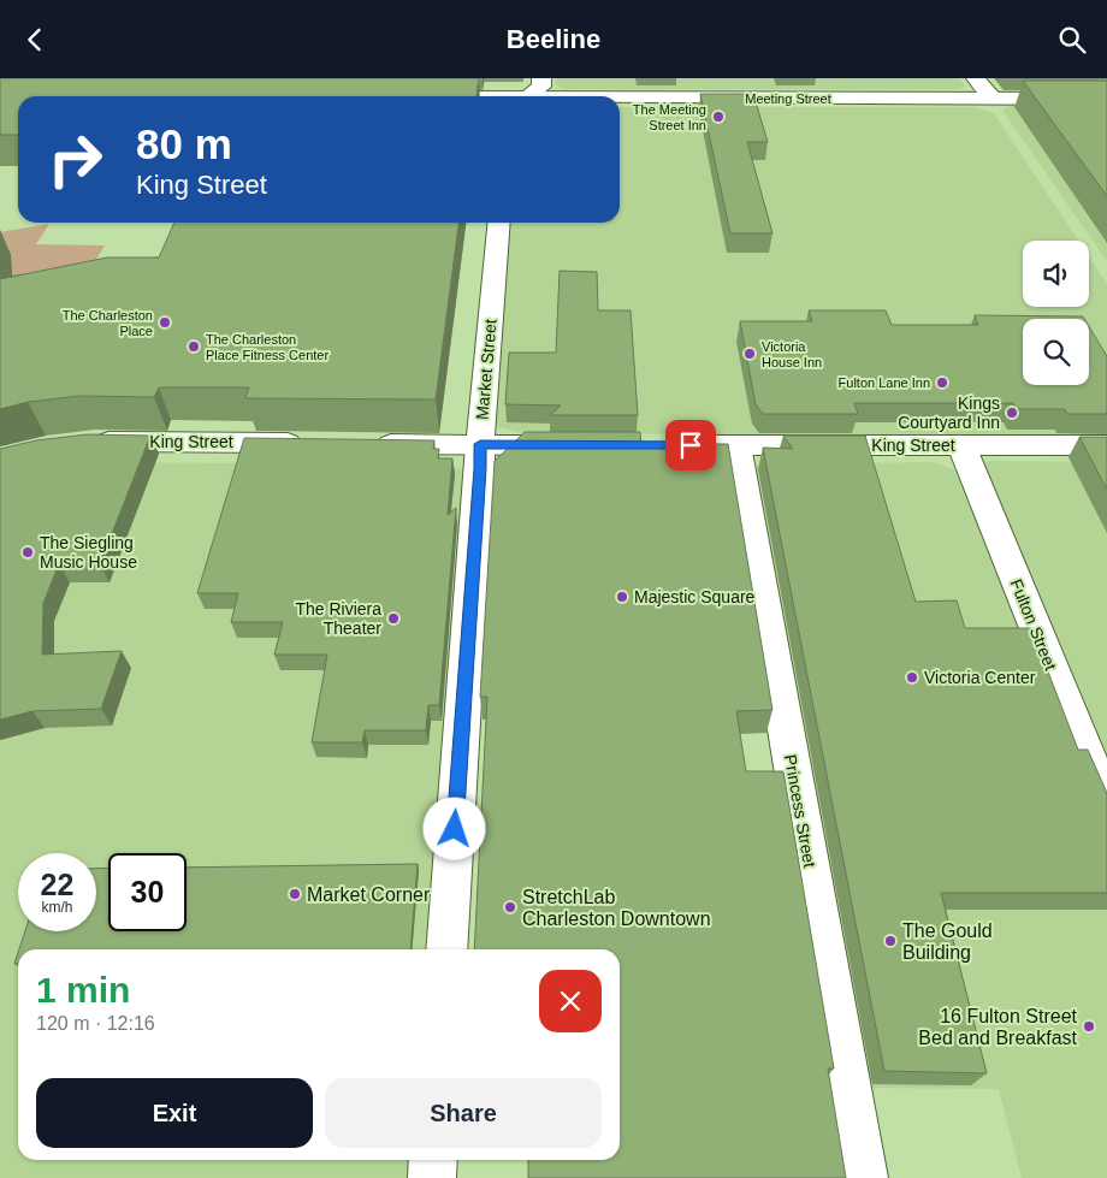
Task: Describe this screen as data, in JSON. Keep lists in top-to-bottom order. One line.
{"streets":{"street":["Meeting Street","Market Street","King Street","Fulton Street","Princess Street"]},"crossings":[["King Street","Fulton Street"],["King Street","Princess Street"]],"places":["The Meeting Street Inn","The Charleston Place","The Charleston Place Fitness Center","Victoria House Inn","Fulton Lane Inn","Kings Courtyard Inn","The Siegling Music House","Majestic Square","The Riviera Theater","Victoria Center","Market Corner","StretchLab Charleston Downtown","The Gould Building","16 Fulton Street Bed and Breakfast"],"page":{"header":"Beeline","turn":["80 m","King Street"],"speed":"22 km/h","limit":"30","heading":["1 min","120 m · 12:16"],"buttons":["Exit","Share"]}}
